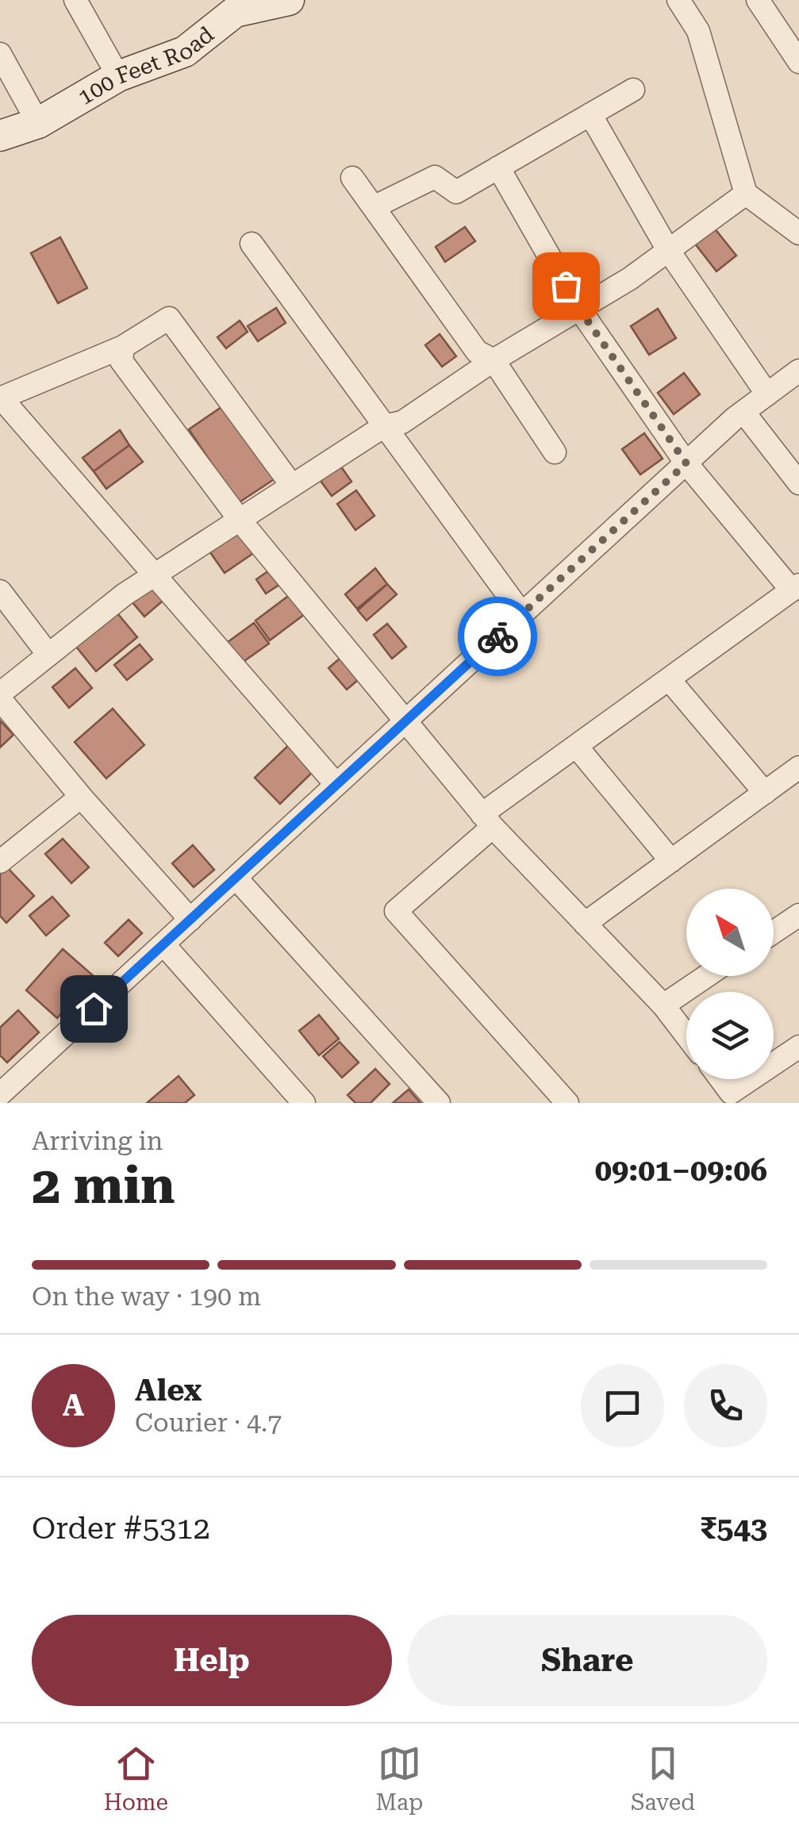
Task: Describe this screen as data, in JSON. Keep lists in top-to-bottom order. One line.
{"streets":{"main road":["100 Feet Road"]},"north":"top left","page":{"heading":["2 min","Arriving in","09:01–09:06"],"panel":["Alex","Courier · 4.7","Order #5312","₹543"],"bar":"On the way · 190 m","round":"A","buttons":["Help","Share"],"tabs":["Home","Map","Saved"]}}
